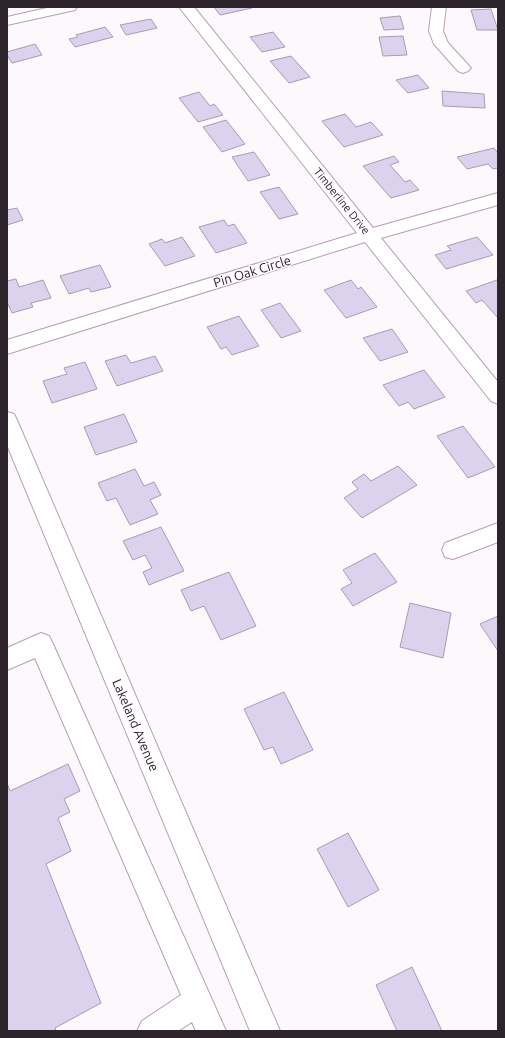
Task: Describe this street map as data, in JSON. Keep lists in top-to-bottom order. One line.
{"streets":{"street":["Timberline Drive","Pin Oak Circle","Lakeland Avenue"]},"crossings":[["Timberline Drive","Pin Oak Circle"]]}
